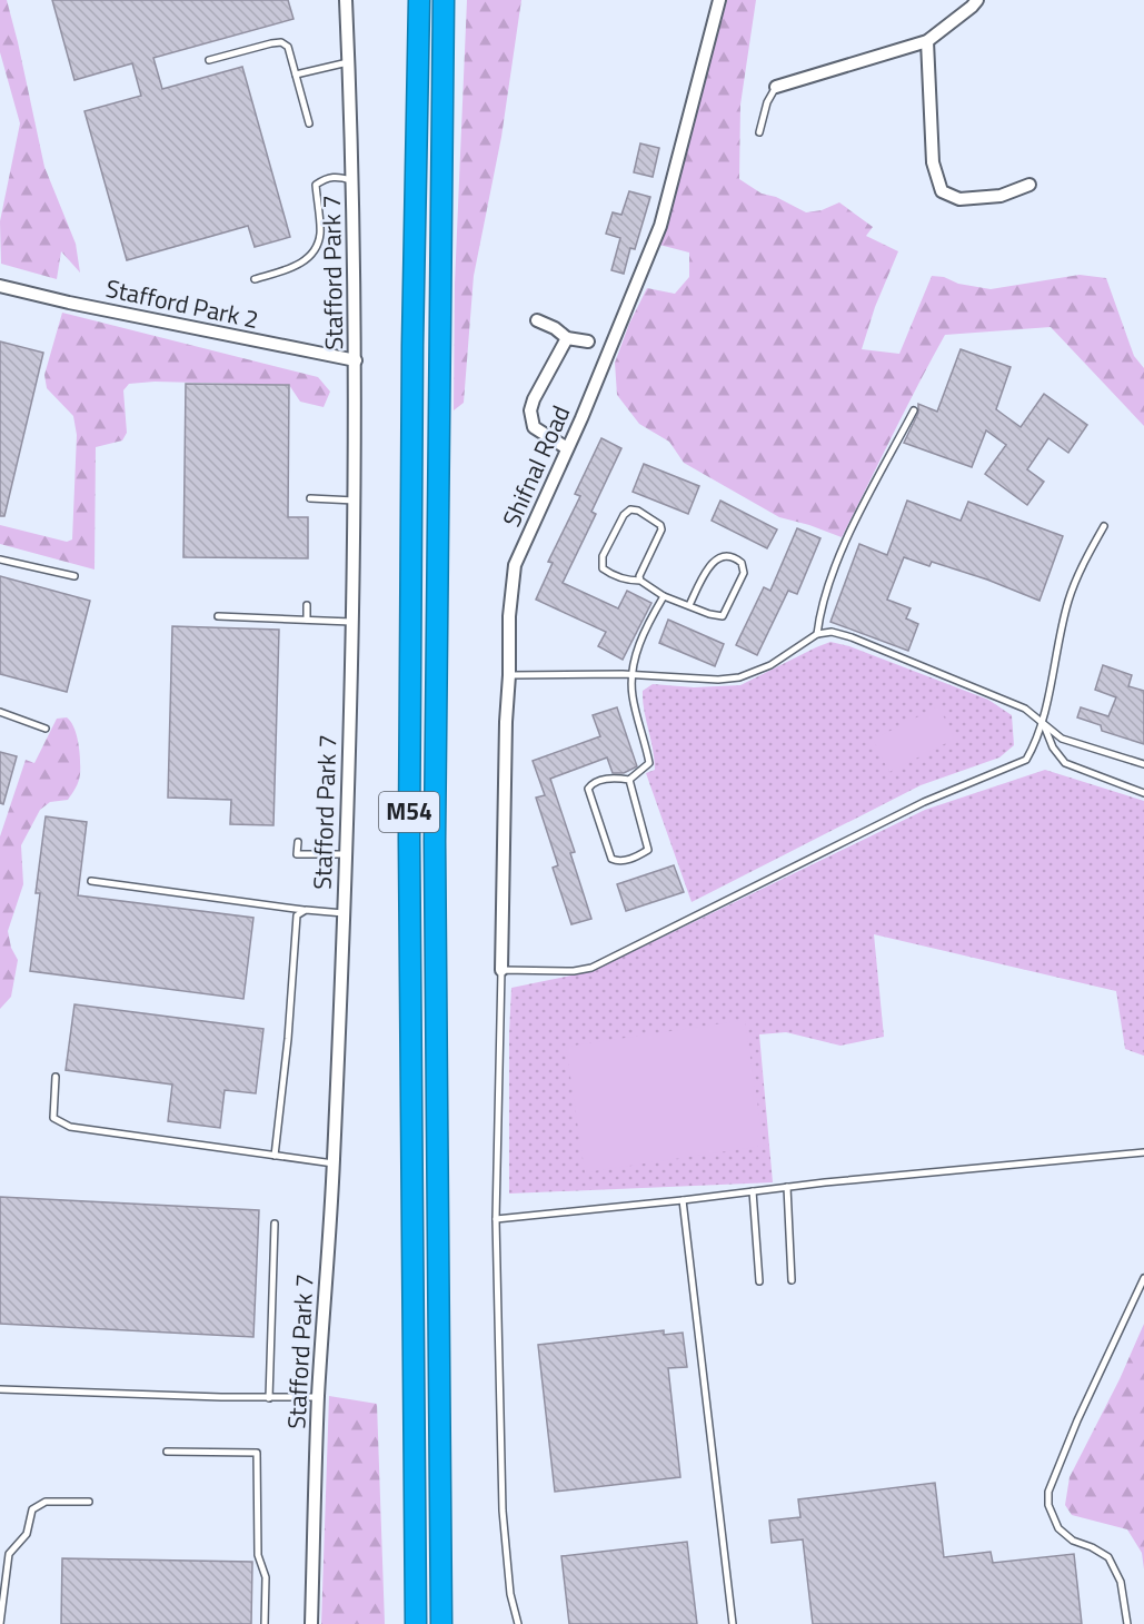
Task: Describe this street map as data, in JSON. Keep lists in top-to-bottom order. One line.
{"streets":{"highway":["M54"],"street":["Stafford Park 7","Stafford Park 2","Shifnal Road"]},"crossings":[["Stafford Park 7","Stafford Park 2"]]}
